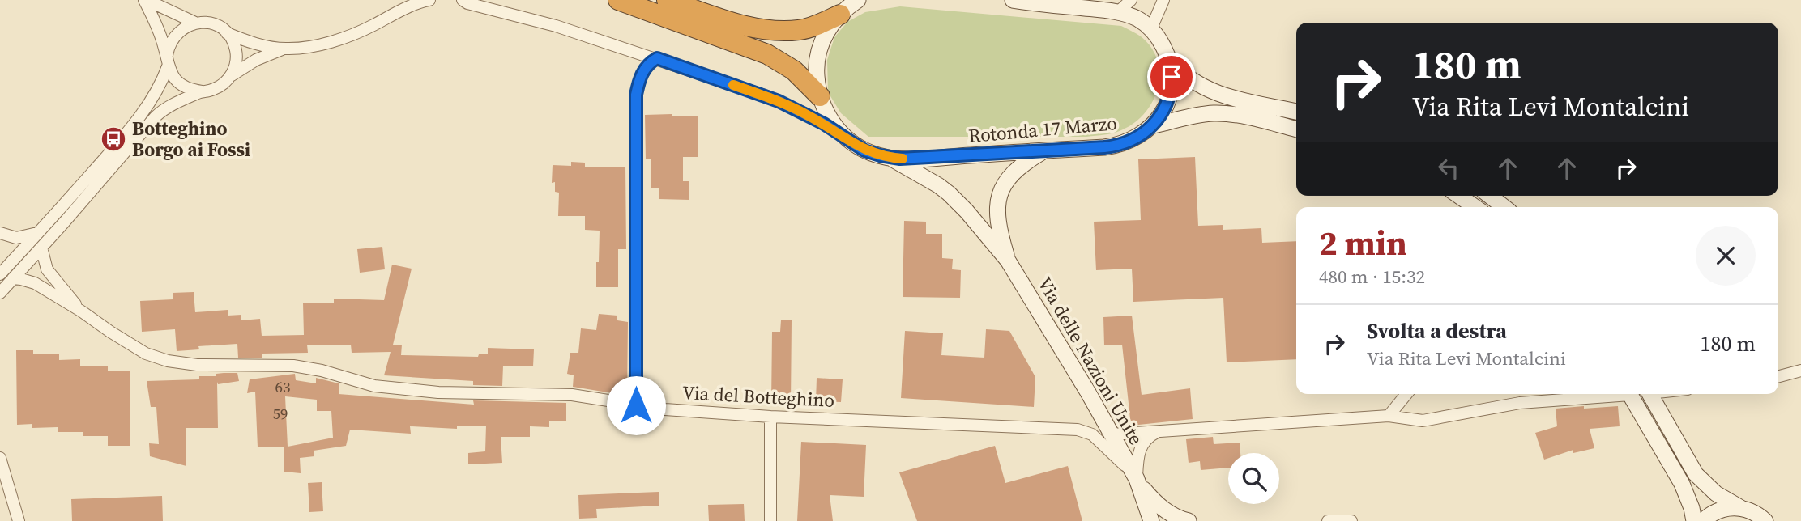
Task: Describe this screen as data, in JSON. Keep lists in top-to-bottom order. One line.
{"streets":{"main road":["Rotonda 17 Marzo","Via delle Nazioni Unite"],"street":["Via del Botteghino"]},"crossings":[["Rotonda 17 Marzo","Via delle Nazioni Unite"],["Via delle Nazioni Unite","Via del Botteghino"]],"places":{"bus stop":["Botteghino Borgo ai Fossi"]},"house_numbers":["63","59"],"page":{"turn":["180 m","Via Rita Levi Montalcini"],"heading":["2 min","480 m · 15:32"],"list":[{"name":"Svolta a destra","note":"Via Rita Levi Montalcini","value":"180 m"}]}}
